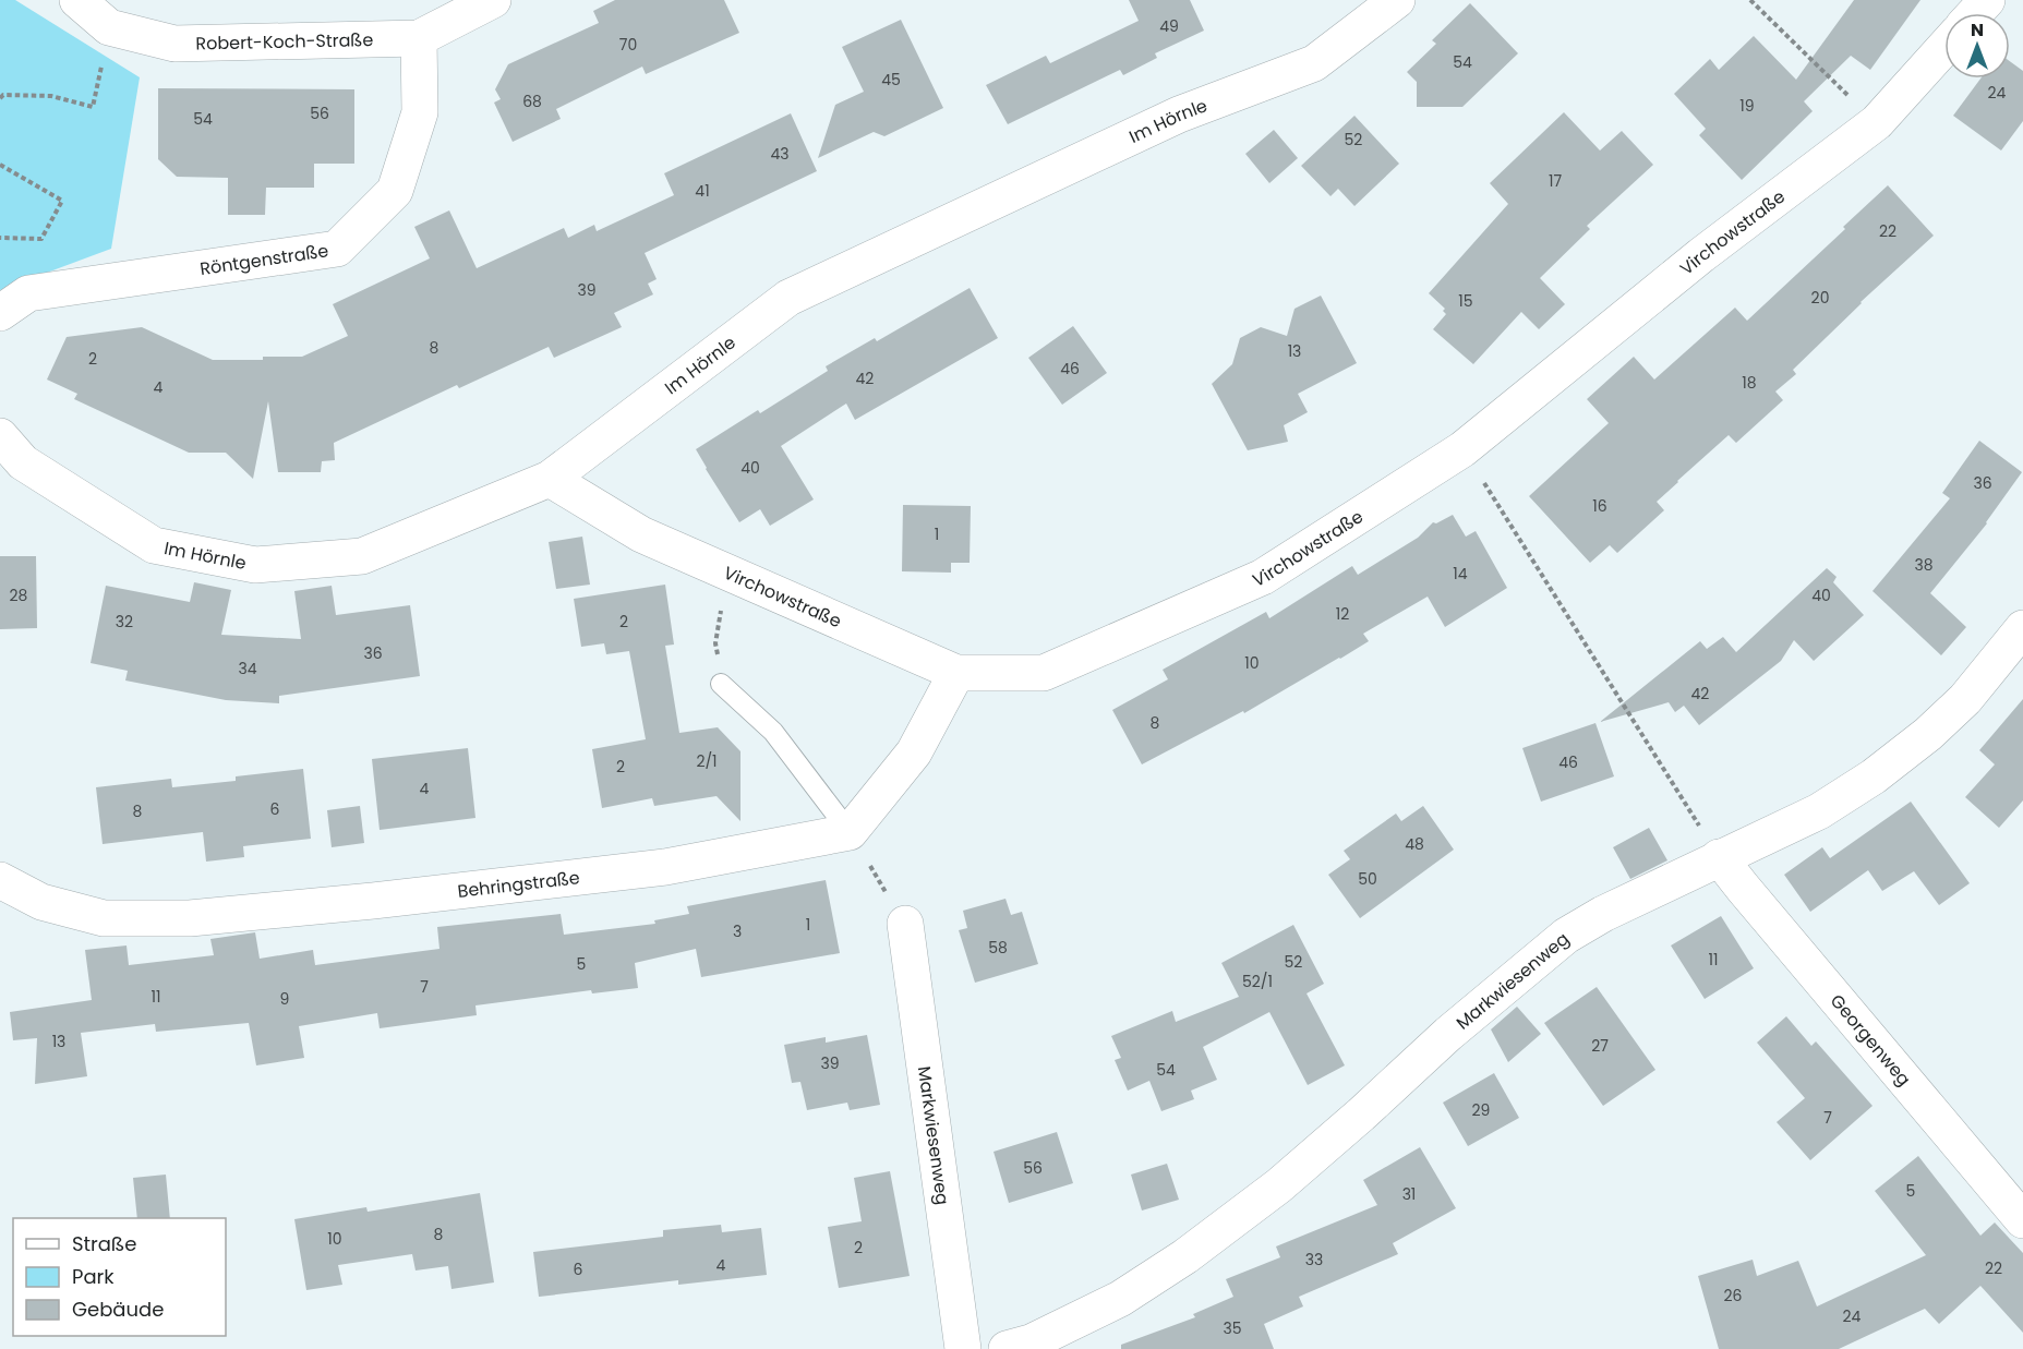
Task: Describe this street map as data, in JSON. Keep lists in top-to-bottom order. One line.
{"streets":{"street":["Robert-Koch-Straße","Im Hörnle","Virchowstraße","Röntgenstraße","Behringstraße","Markwiesenweg","Georgenweg"]},"crossings":[["Robert-Koch-Straße","Röntgenstraße"],["Im Hörnle","Virchowstraße"],["Markwiesenweg","Georgenweg"]],"house_numbers":["49","70","54","45","24","68","19","56","54","52","43","17","41","22","39","20","15","8","13","2","46","42","18","4","40","36","16","1","38","14","28","40","12","32","2","36","10","34","42","8","2/1","46","2","4","6","8","48","50","1","3","58","11","52","5","52/1","7","11","9","13","27","39","54","29","7","56","5","31","8","10","2","33","4","22","6","26","24","35"],"legend":["Straße","Park","Gebäude"],"north":"top"}
